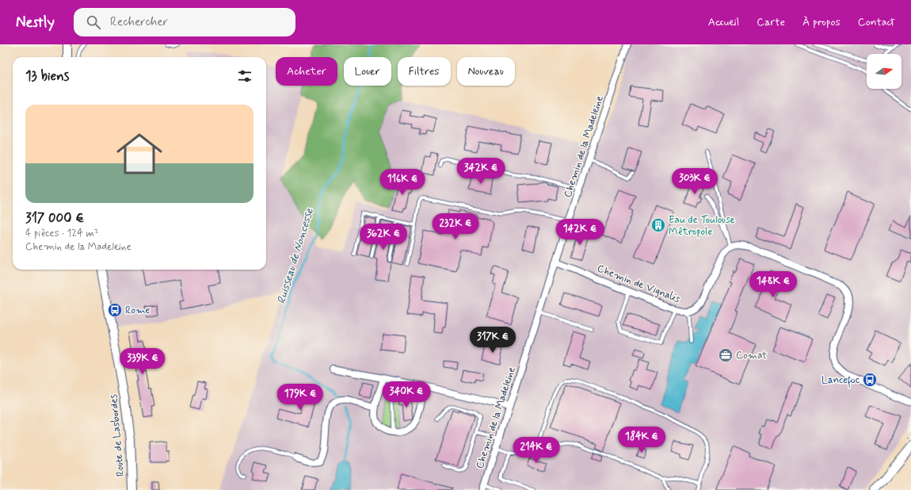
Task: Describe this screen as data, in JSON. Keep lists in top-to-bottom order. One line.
{"streets":{"street":["Chemin de la Madeleine","Chemin de Vignalis","Route de Lasbordes"]},"crossings":[["Chemin de la Madeleine","Chemin de Vignalis"]],"water":["Ruisseau de Noncesse"],"places":{"building":["Eau de Toulouse Métropole"],"bus stop":["Rome","Lancefoc"],"office":["Comat"]},"north":"right","page":{"header":"Nestly","search":"Rechercher","nav":["Accueil","Carte","À propos","Contact"],"chip":["Acheter","Louer","Filtres","Nouveau"],"heading":"13 biens","list":[{"name":"317 000 €","note":"4 pièces · 124 m² · Chemin de la Madeleine"}],"price":["342K €","303K €","116K €","232K €","142K €","362K €","148K €","317K €","339K €","340K €","179K €","184K €","214K €"]}}
